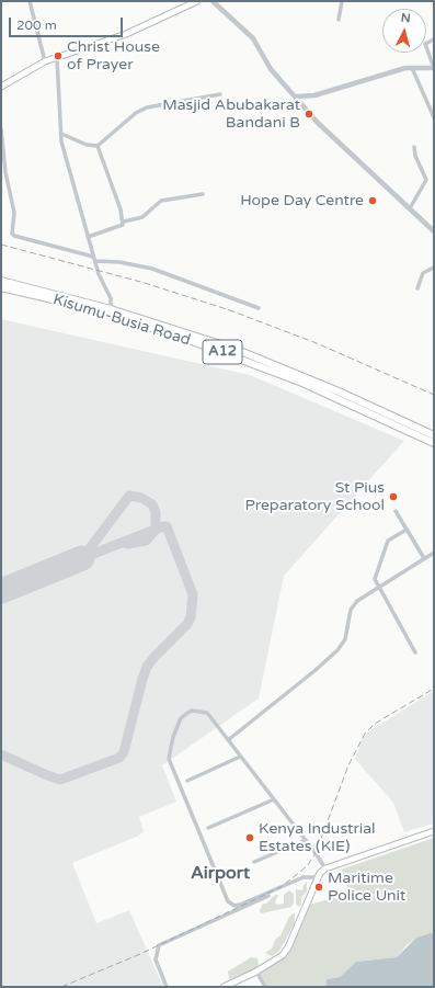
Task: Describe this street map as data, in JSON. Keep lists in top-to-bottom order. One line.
{"streets":{"highway":["Kisumu-Busia Road","A12"]},"districts":["Airport"],"places":["Christ House of Prayer","Masjid Abubakarat Bandani B","Hope Day Centre","St Pius Preparatory School","Kenya Industrial Estates (KIE)","Maritime Police Unit"],"scale_bar":"200 m","north":"top"}
